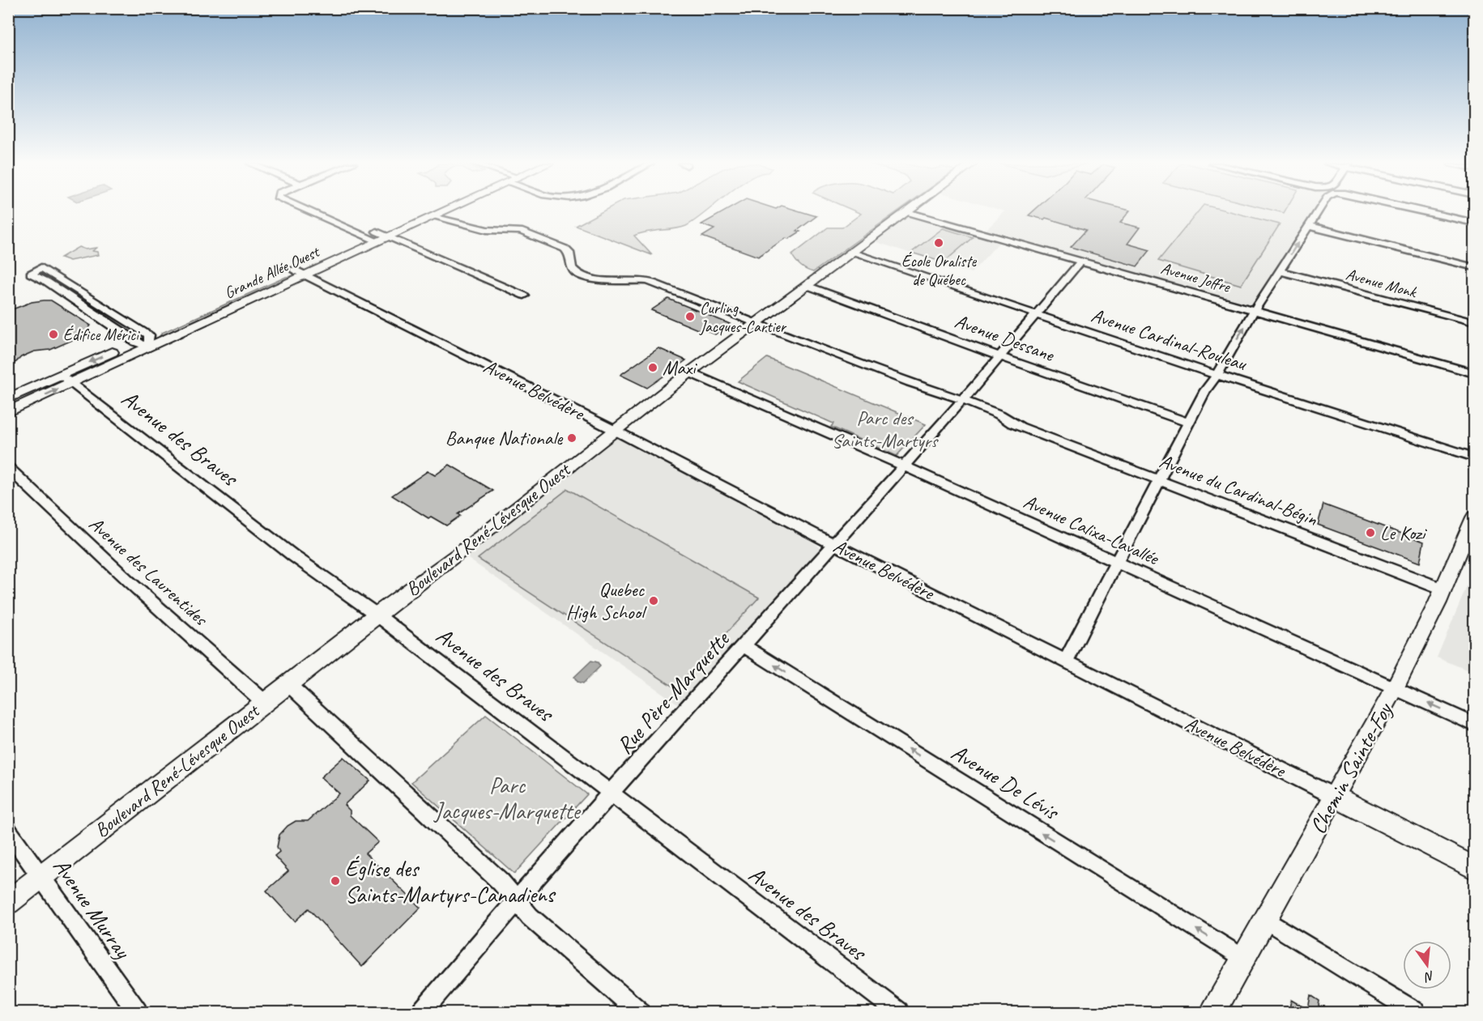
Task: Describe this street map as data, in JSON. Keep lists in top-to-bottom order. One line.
{"streets":{"main road":["Grande Allée Ouest","Avenue Belvédère","Boulevard René-Lévesque Ouest","Chemin Sainte-Foy"],"street":["Avenue Joffre","Avenue Monk","Avenue Dessane","Avenue Cardinal-Rouleau","Avenue des Braves","Avenue du Cardinal-Bégin","Avenue Calixa-Lavallée","Avenue des Laurentides","Rue Père-Marquette","Avenue De Lévis","Avenue Murray"]},"crossings":[["Grande Allée Ouest","Avenue Belvédère"],["Grande Allée Ouest","Avenue des Braves"],["Grande Allée Ouest","Avenue du Cardinal-Bégin"],["Avenue Joffre","Boulevard René-Lévesque Ouest"],["Avenue Joffre","Rue Père-Marquette"],["Avenue Dessane","Boulevard René-Lévesque Ouest"],["Avenue Dessane","Rue Père-Marquette"],["Avenue Cardinal-Rouleau","Boulevard René-Lévesque Ouest"],["Avenue Cardinal-Rouleau","Rue Père-Marquette"],["Avenue Belvédère","Boulevard René-Lévesque Ouest"],["Avenue Belvédère","Rue Père-Marquette"],["Avenue Belvédère","Chemin Sainte-Foy"],["Avenue des Braves","Boulevard René-Lévesque Ouest"],["Avenue des Braves","Rue Père-Marquette"],["Avenue du Cardinal-Bégin","Boulevard René-Lévesque Ouest"],["Avenue du Cardinal-Bégin","Rue Père-Marquette"],["Avenue du Cardinal-Bégin","Chemin Sainte-Foy"],["Boulevard René-Lévesque Ouest","Avenue Calixa-Lavallée"],["Boulevard René-Lévesque Ouest","Avenue des Laurentides"],["Boulevard René-Lévesque Ouest","Avenue Murray"],["Avenue Calixa-Lavallée","Rue Père-Marquette"],["Avenue Calixa-Lavallée","Chemin Sainte-Foy"],["Rue Père-Marquette","Avenue De Lévis"],["Chemin Sainte-Foy","Avenue De Lévis"]],"one_way":["Avenue De Lévis"],"parks":["Parc des Saints-Martyrs","Parc Jacques-Marquette"],"places":["École Oraliste de Québec","Curling Jacques-Cartier","Édifice Mérici","Maxi","Banque Nationale","Le Kozi","Quebec High School","Église des Saints-Martyrs-Canadiens"],"north":"bottom"}
